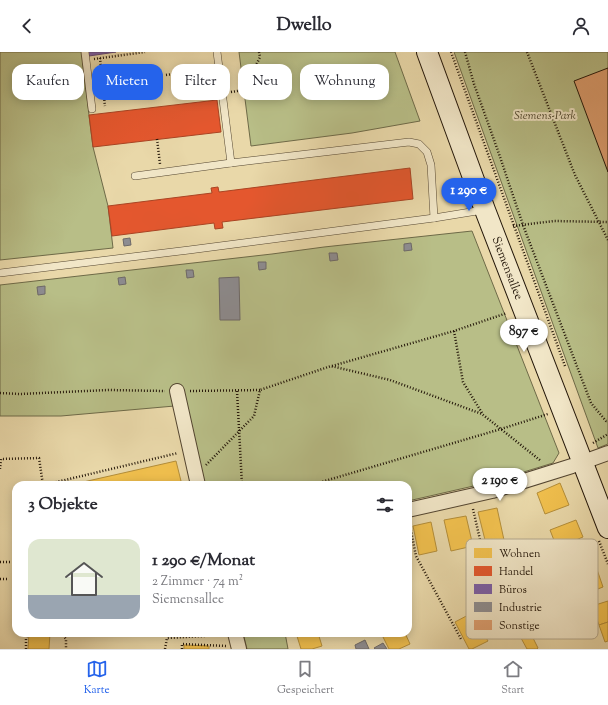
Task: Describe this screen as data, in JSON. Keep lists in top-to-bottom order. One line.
{"streets":{"main road":["Siemensallee"]},"parks":["Siemens-Park"],"legend":["Wohnen","Handel","Büros","Industrie","Sonstige"],"page":{"header":"Dwello","chip":["Kaufen","Mieten","Filter","Neu","Wohnung"],"price":["1 290 €","897 €","2 190 €"],"heading":"3 Objekte","list":[{"name":"1 290 €/Monat","note":"2 Zimmer · 74 m² · Siemensallee"}],"tabs":["Karte","Gespeichert","Start"]}}
